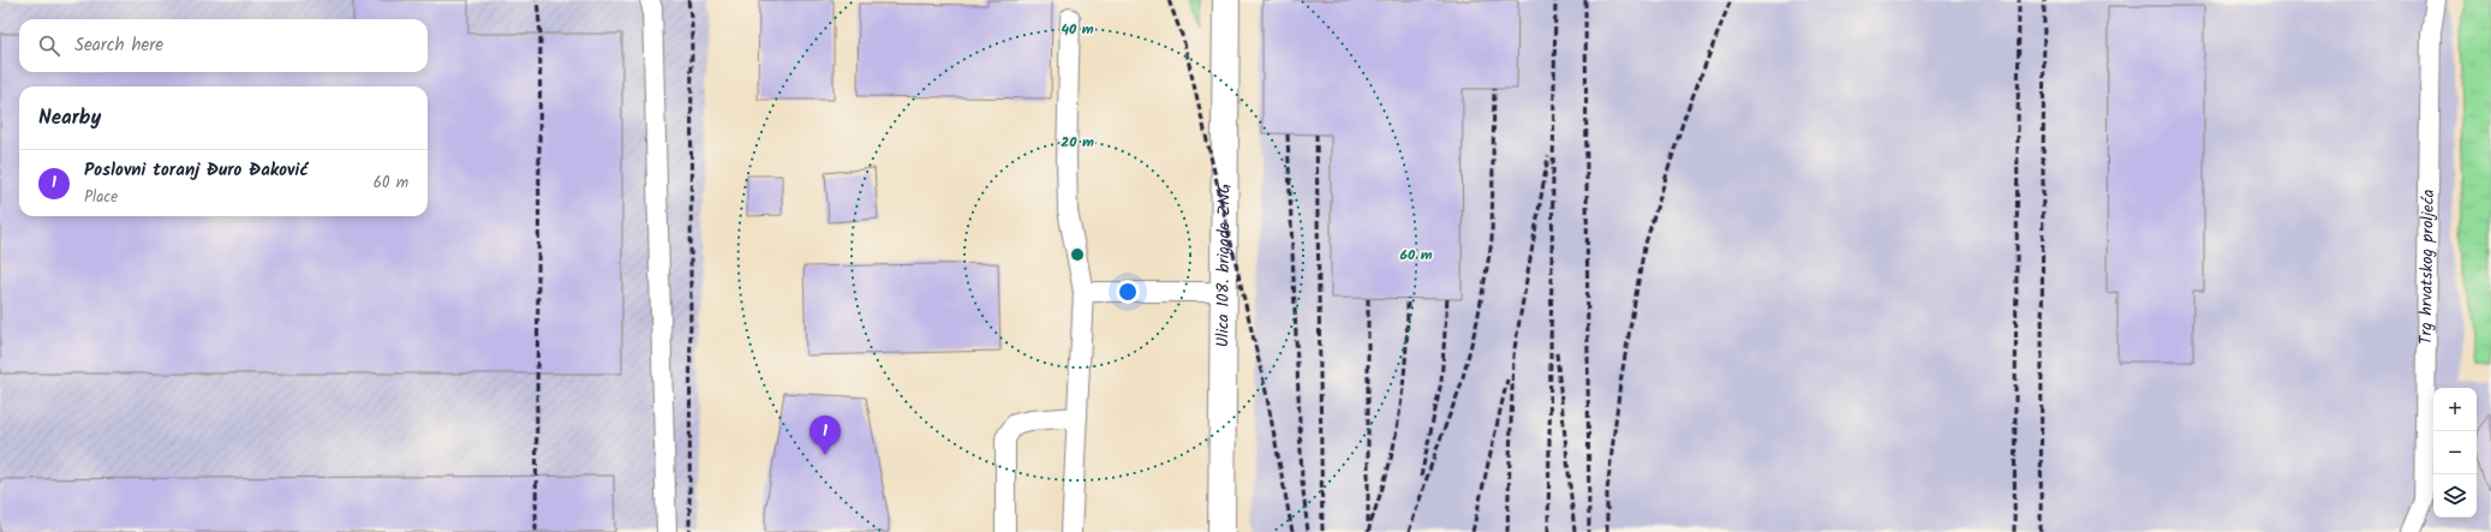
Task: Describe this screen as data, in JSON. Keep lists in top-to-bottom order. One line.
{"streets":{"street":["Ulica 108. brigade ZNG"],"lane":["Trg hrvatskog proljeća"]},"page":{"search":"Search here","heading":"Nearby","list":[{"mark":"1","name":"Poslovni toranj Đuro Đaković","note":"Place","value":"60 m"}],"map_buttons":["+","−"],"pins":"1"},"rings":["40 m","20 m","60 m"]}
